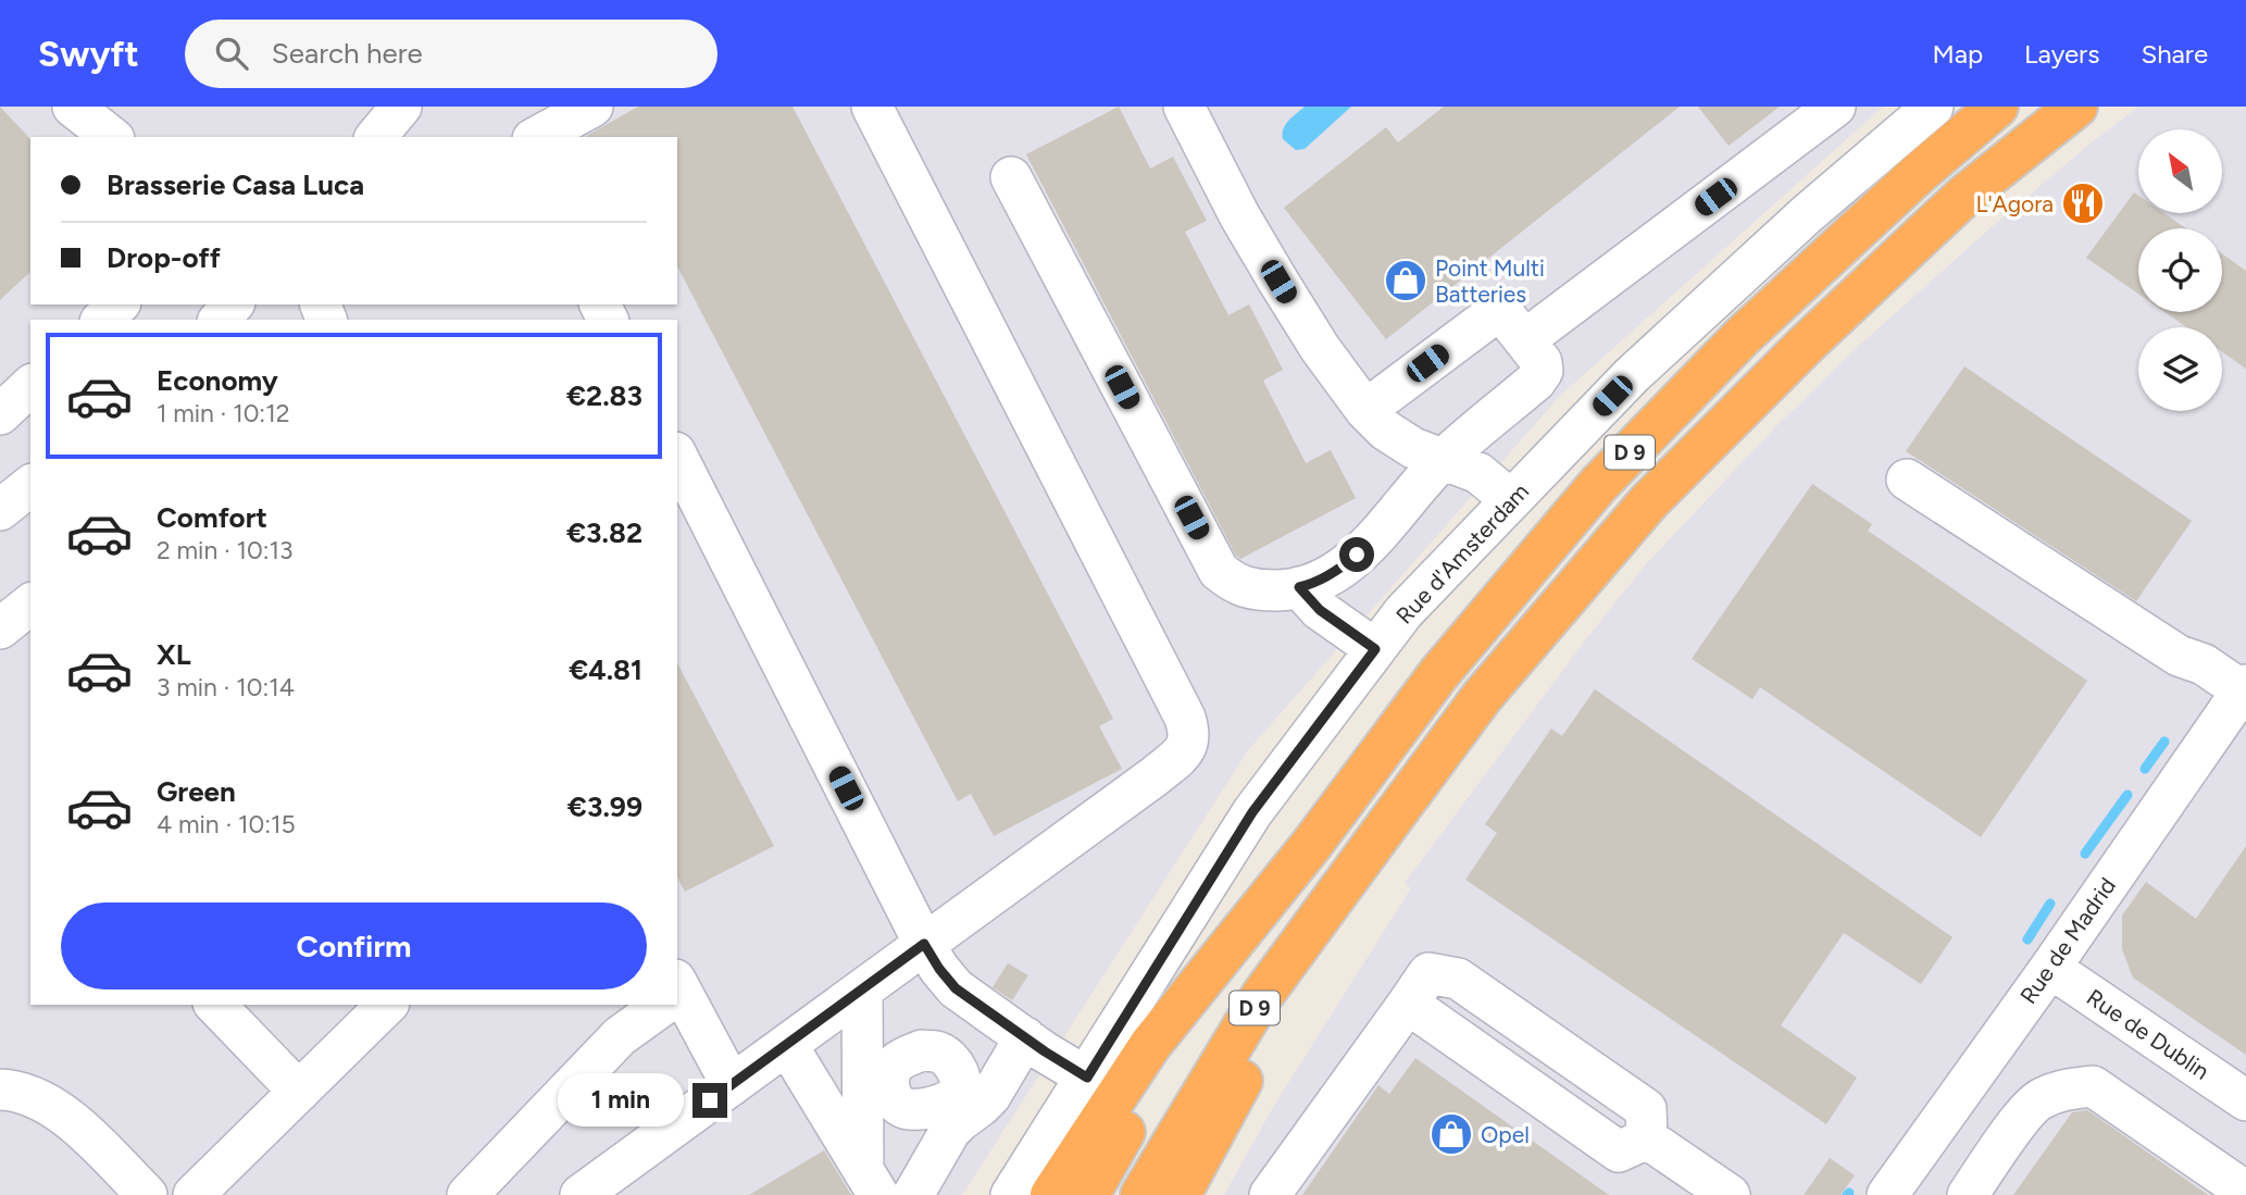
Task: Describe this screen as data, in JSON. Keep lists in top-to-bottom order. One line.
{"streets":{"highway":["D 9"],"street":["Rue d'Amsterdam","Rue de Madrid","Rue de Dublin"]},"crossings":[["Rue de Madrid","Rue de Dublin"]],"places":{"restaurant":["L'Agora"],"shop":["Point Multi Batteries","Opel"]},"north":"top left","page":{"header":"Swyft","search":"Search here","nav":["Map","Layers","Share"],"banner":["Brasserie Casa Luca","Drop-off"],"list":[{"name":"Economy","note":"1 min · 10:12","value":"€2.83"},{"name":"Comfort","note":"2 min · 10:13","value":"€3.82"},{"name":"XL","note":"3 min · 10:14","value":"€4.81"},{"name":"Green","note":"4 min · 10:15","value":"€3.99"}],"buttons":"Confirm","bubble":"1 min"}}
